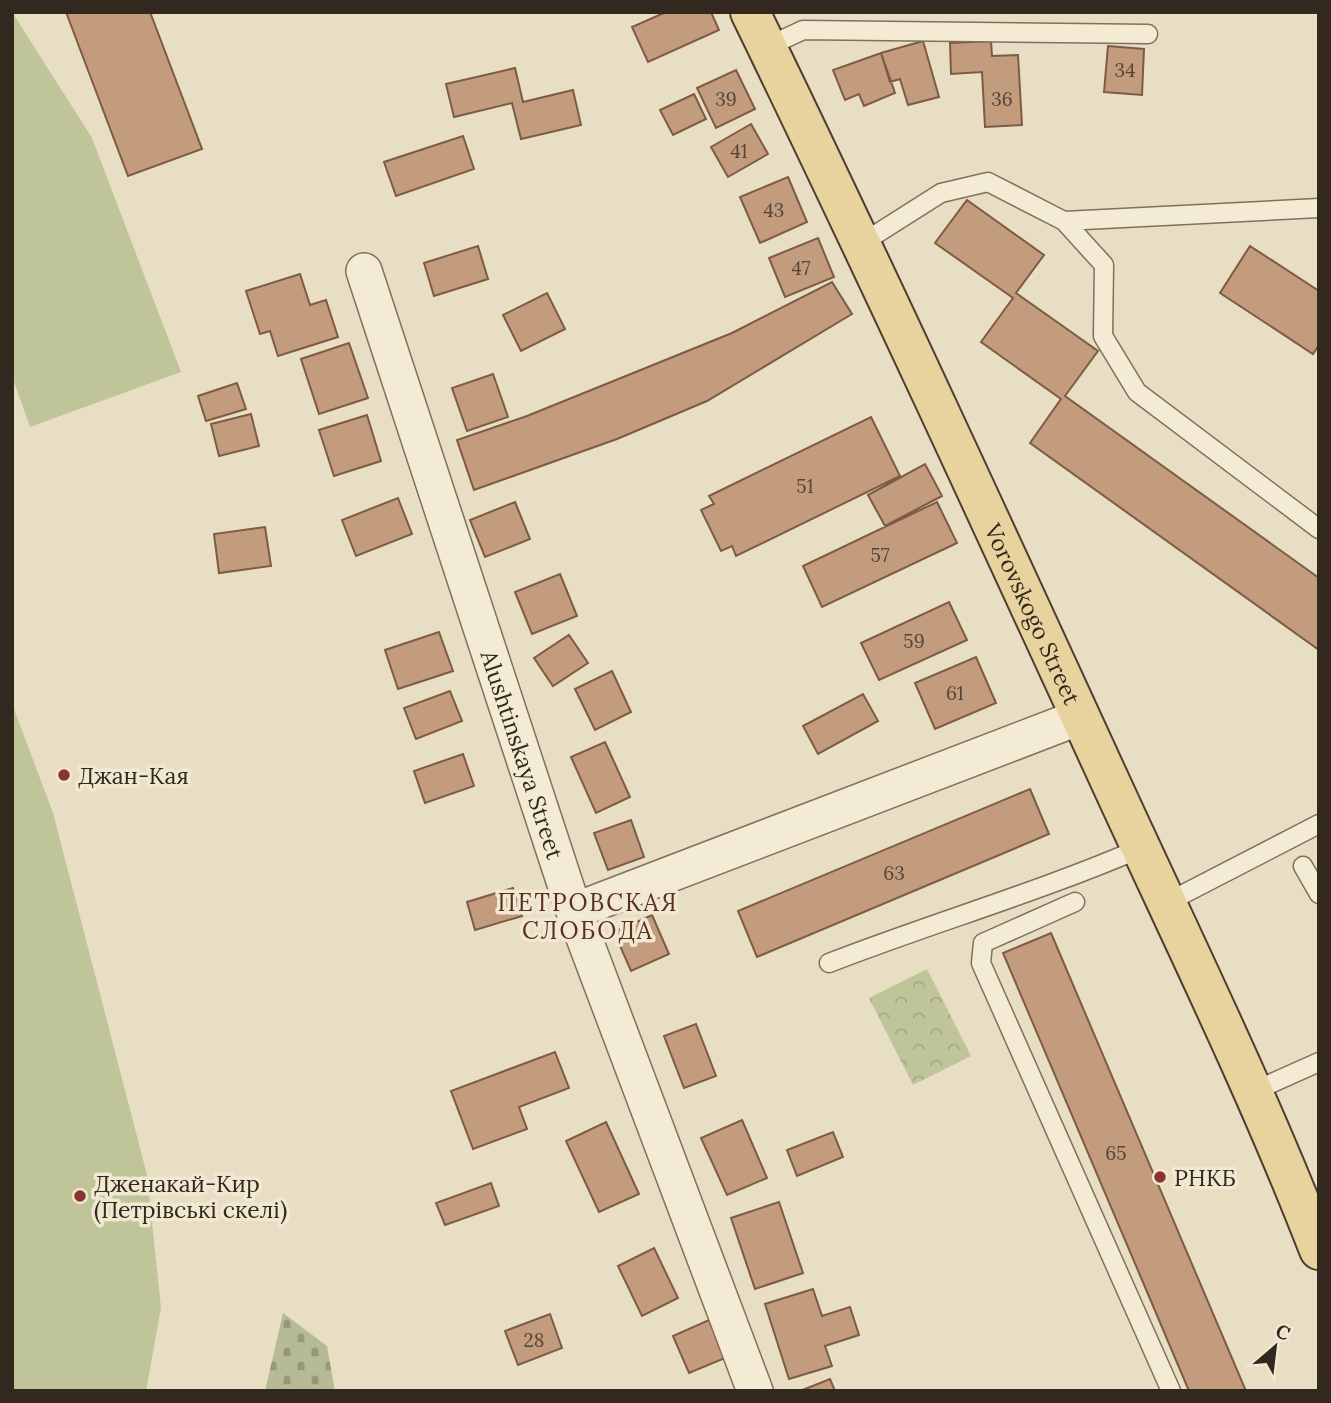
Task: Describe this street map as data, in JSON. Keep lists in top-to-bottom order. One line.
{"streets":{"main road":["Vorovskogo Street"],"street":["Alushtinskaya Street"]},"districts":["ПЕТРОВСКАЯ СЛОБОДА"],"places":["Джан-Кая","РНКБ","Дженакай-Кир (Петрівські скелі)"],"house_numbers":["34","39","36","41","43","47","51","57","59","61","63","65","28"],"north":"top right"}
